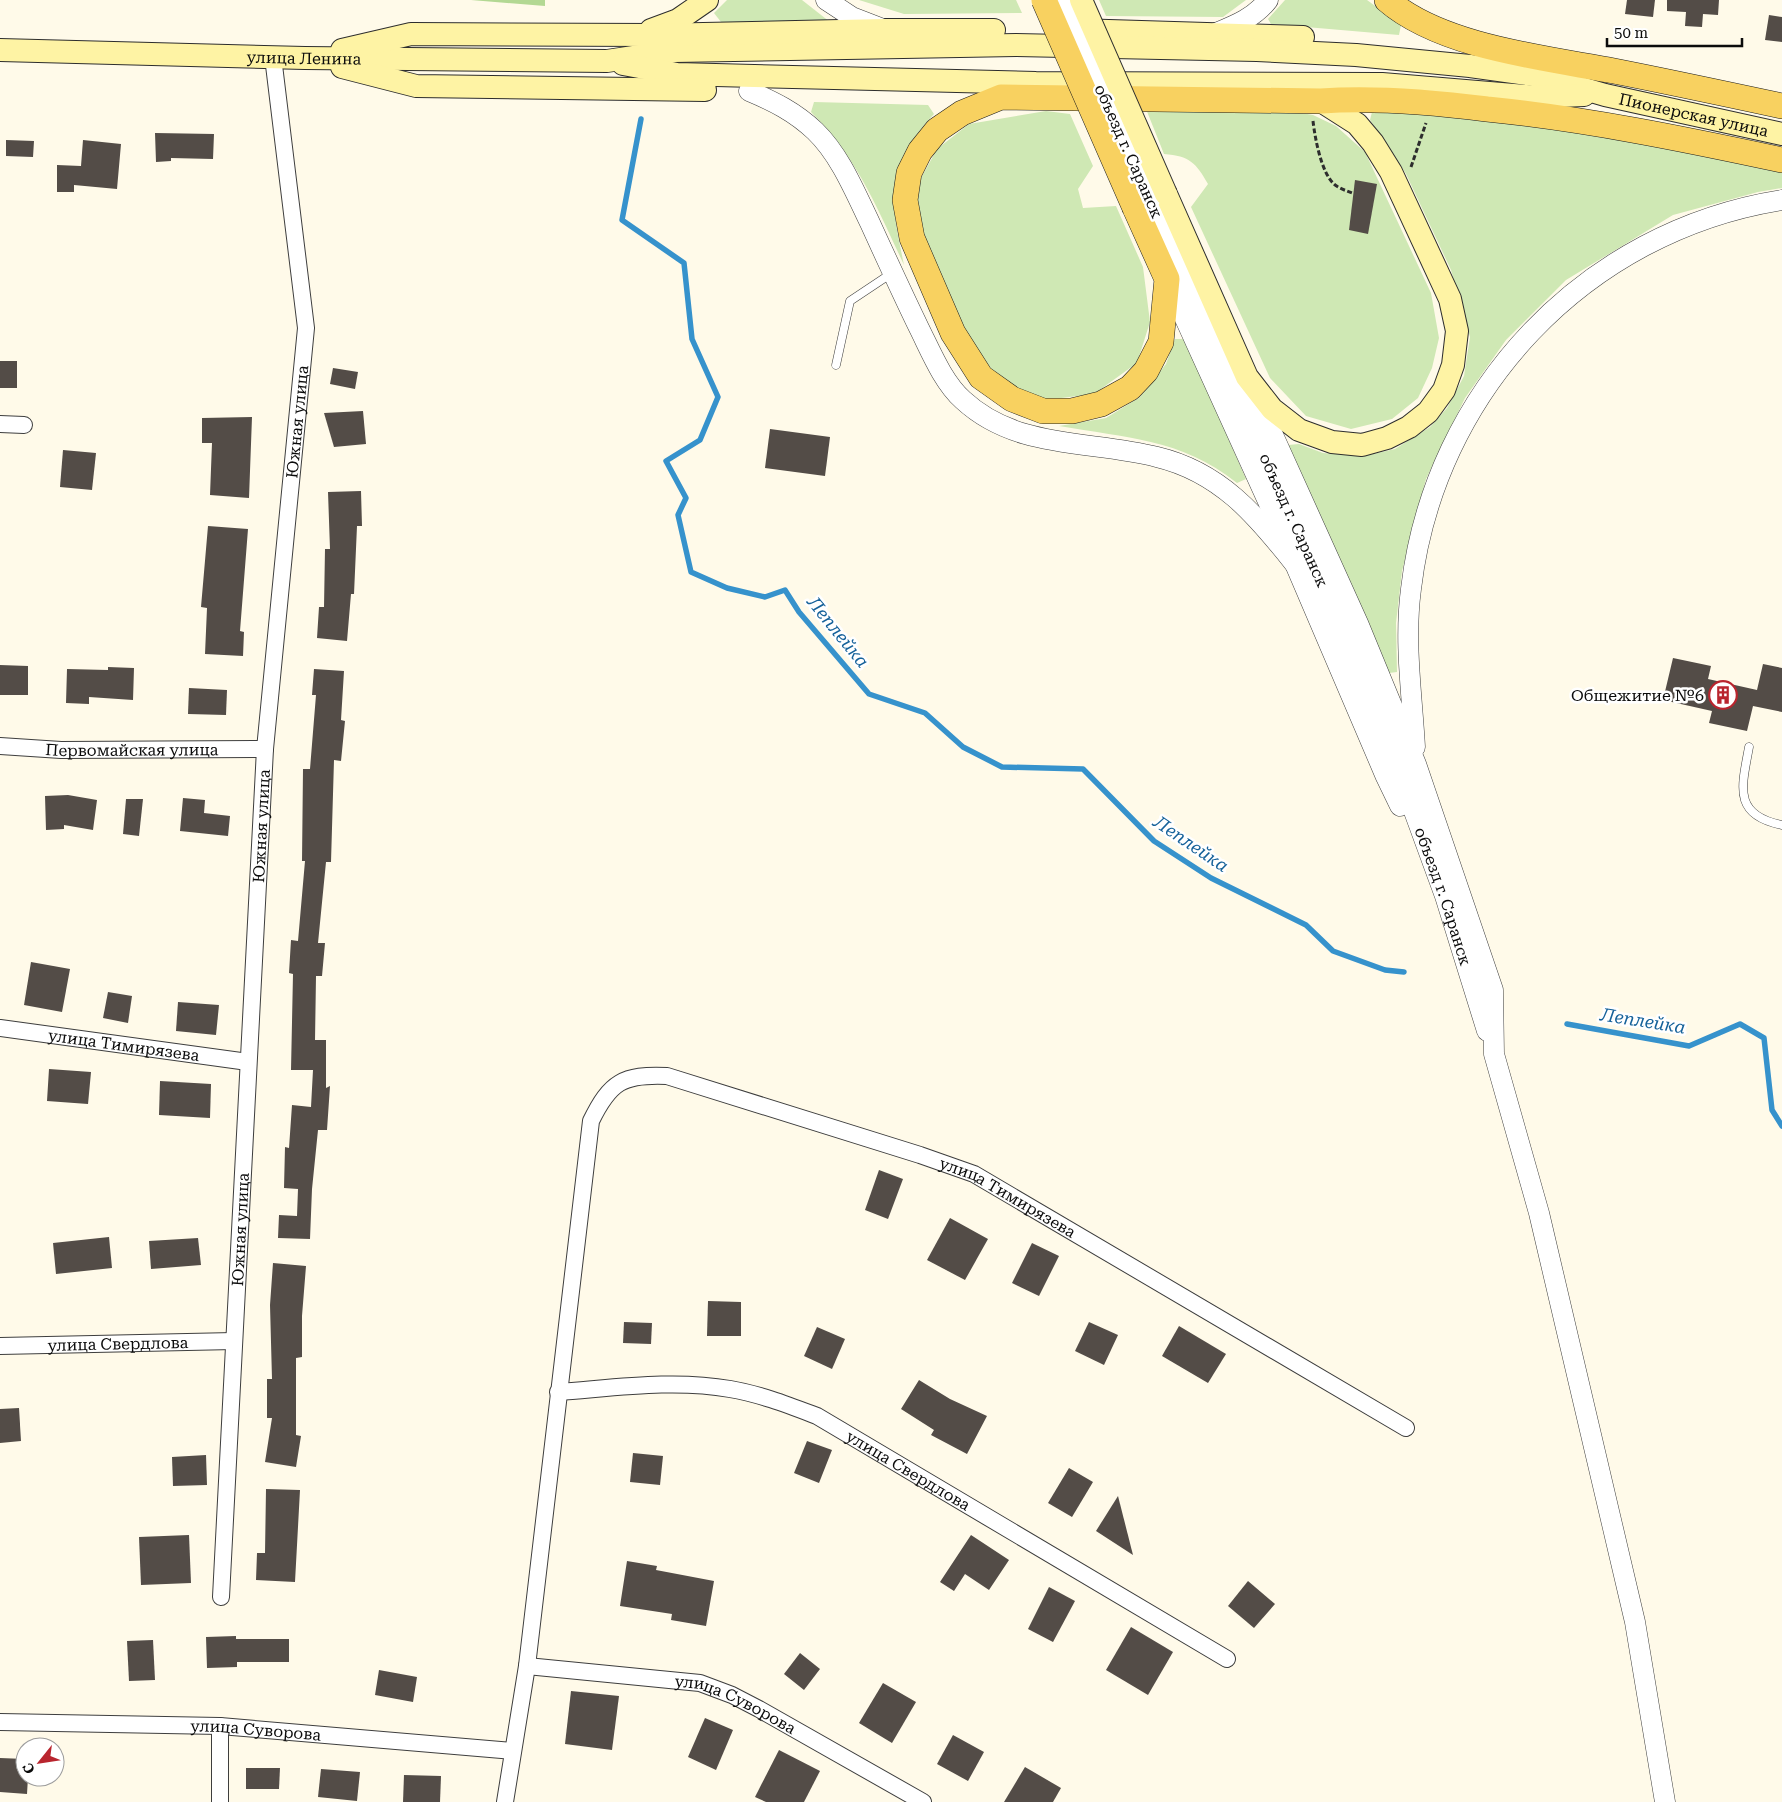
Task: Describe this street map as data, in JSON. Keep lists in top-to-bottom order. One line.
{"streets":{"main road":["улица Ленина","Пионерская улица"],"street":["объезд г. Саранск","Южная улица","Первомайская улица","улица Тимирязева","улица Свердлова","улица Суворова"]},"crossings":[["улица Ленина","Южная улица"],["Южная улица","Первомайская улица"],["Южная улица","улица Тимирязева"],["Южная улица","улица Свердлова"],["улица Тимирязева","улица Свердлова"],["улица Тимирязева","улица Суворова"]],"water":["Леплейка"],"places":{"building":["Общежитие №6"]},"scale_bar":"50 m","north":"bottom left"}
